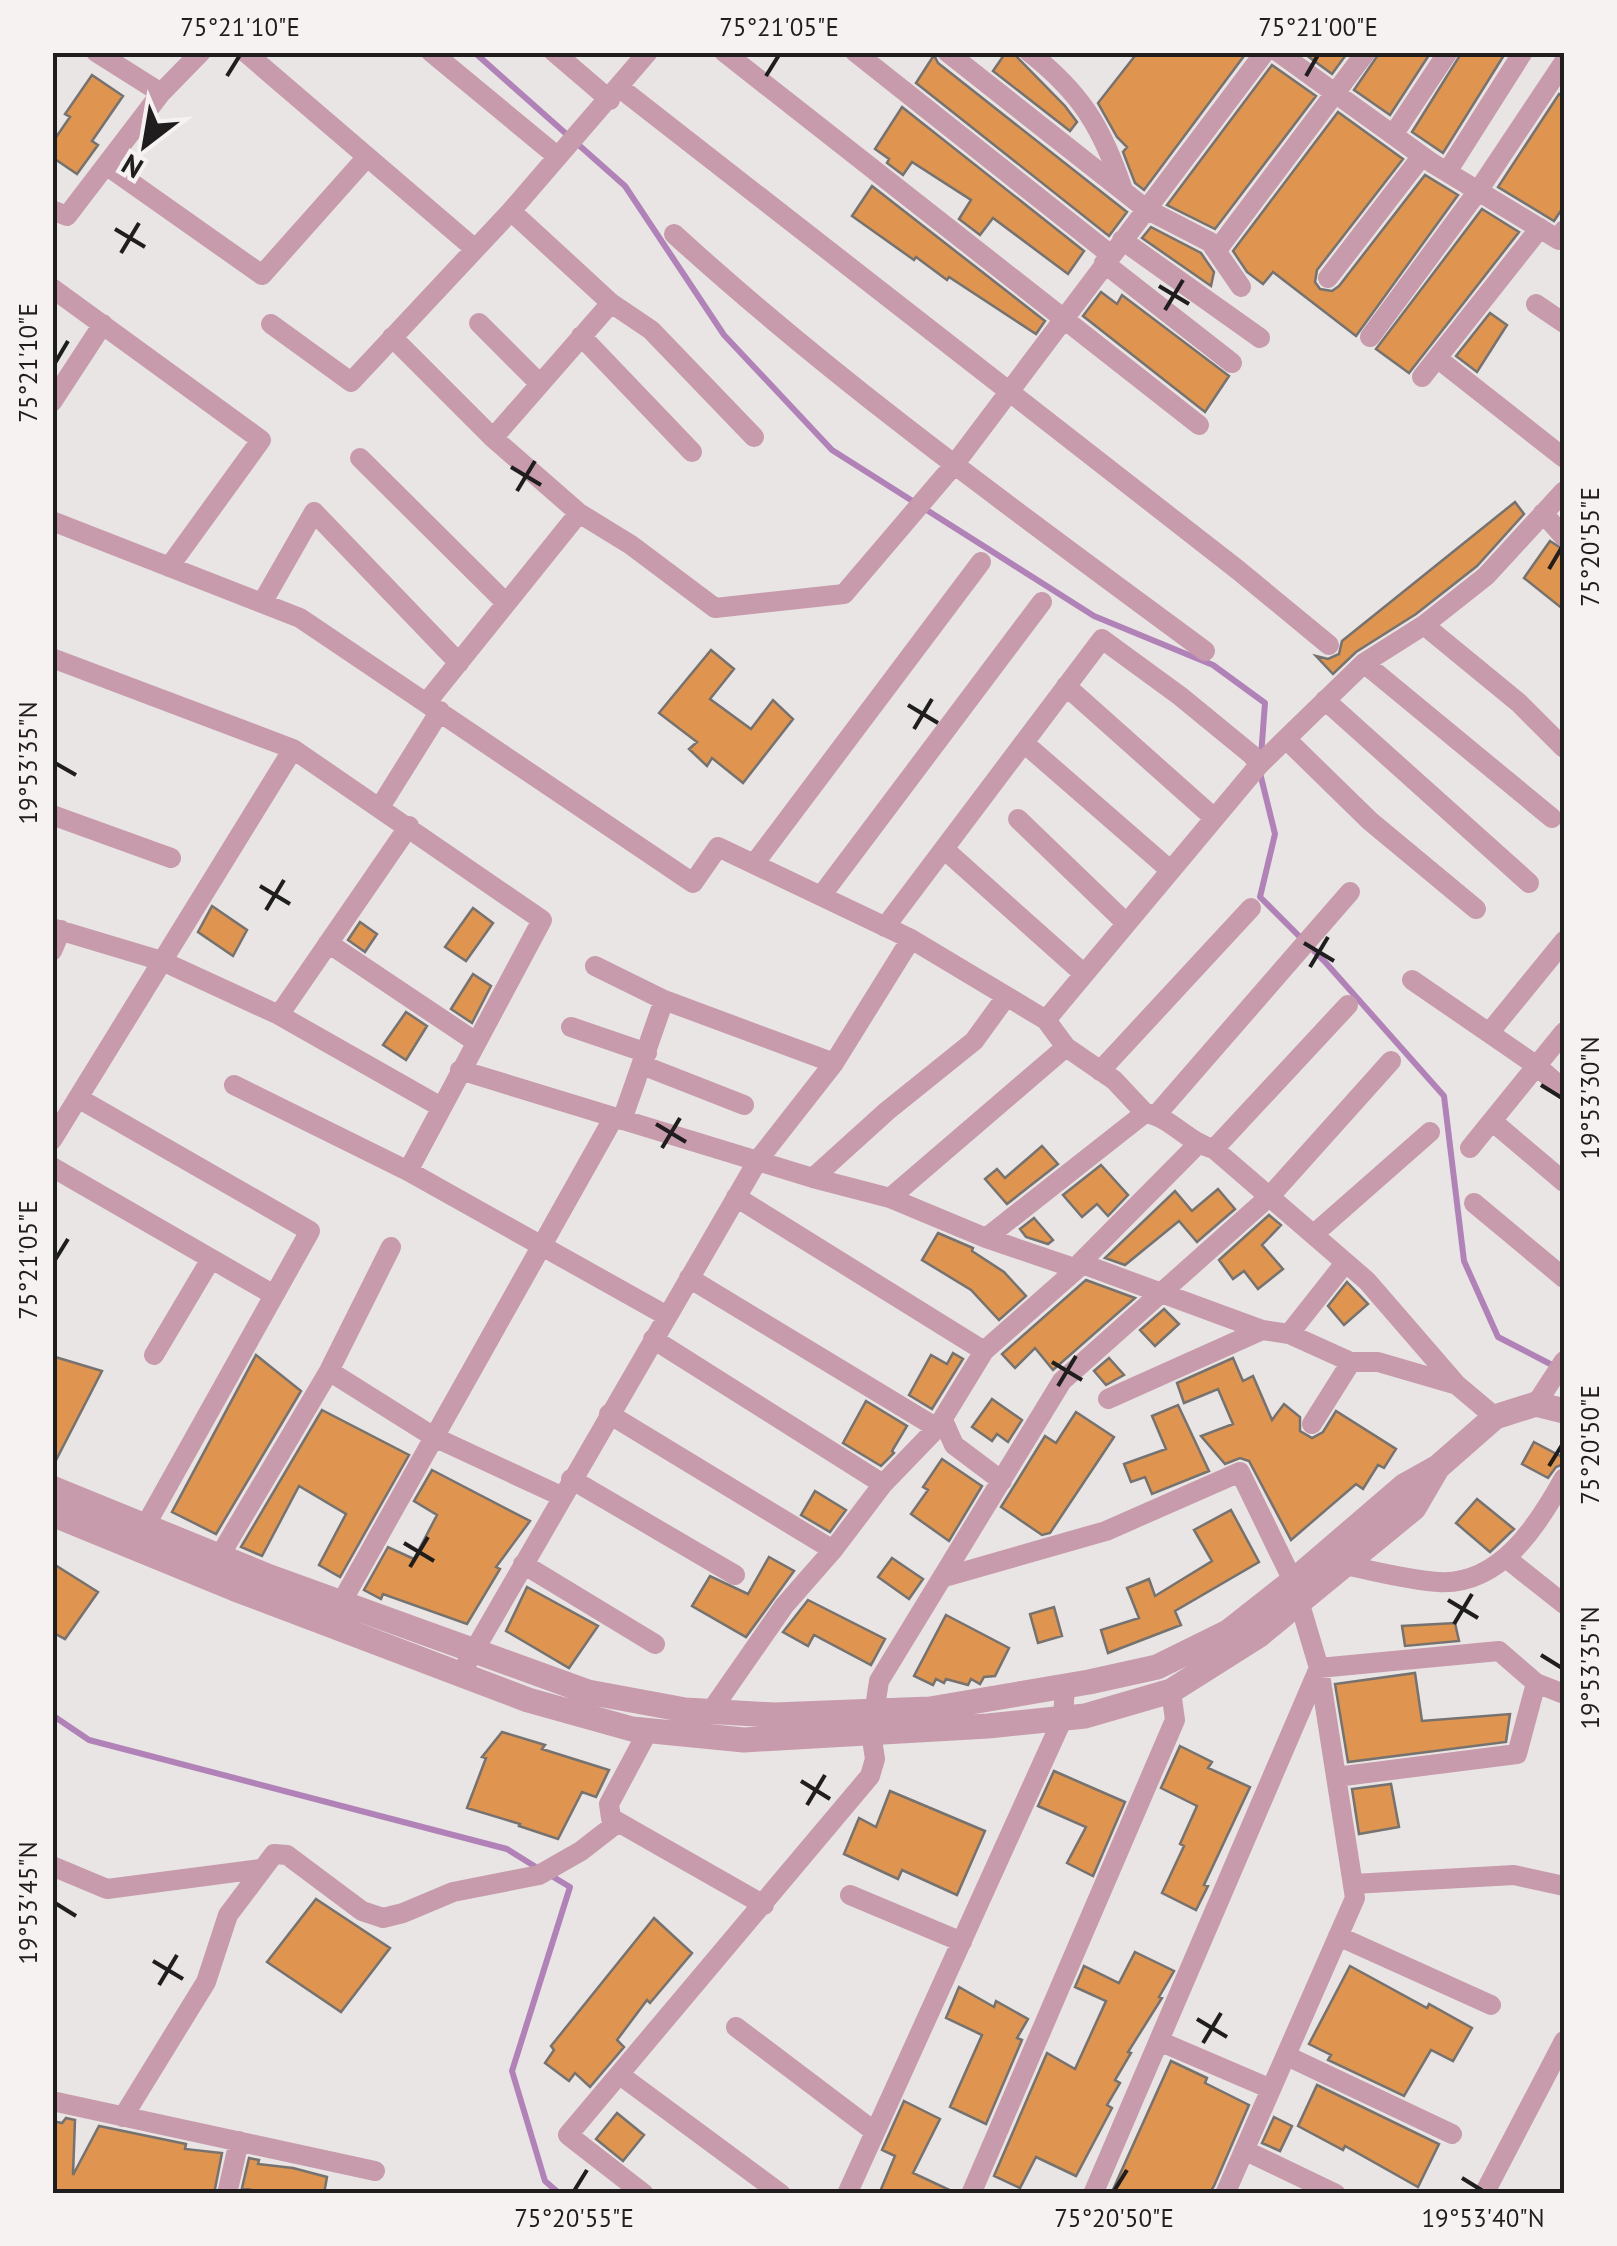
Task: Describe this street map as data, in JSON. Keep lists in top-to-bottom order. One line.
{"north":"bottom left","coordinates":["75°21'10\"E","75°21'05\"E","75°21'00\"E","75°20'55\"E","19°53'35\"N","19°53'30\"N","75°20'50\"E","19°53'45\"N","19°53'40\"N"]}
